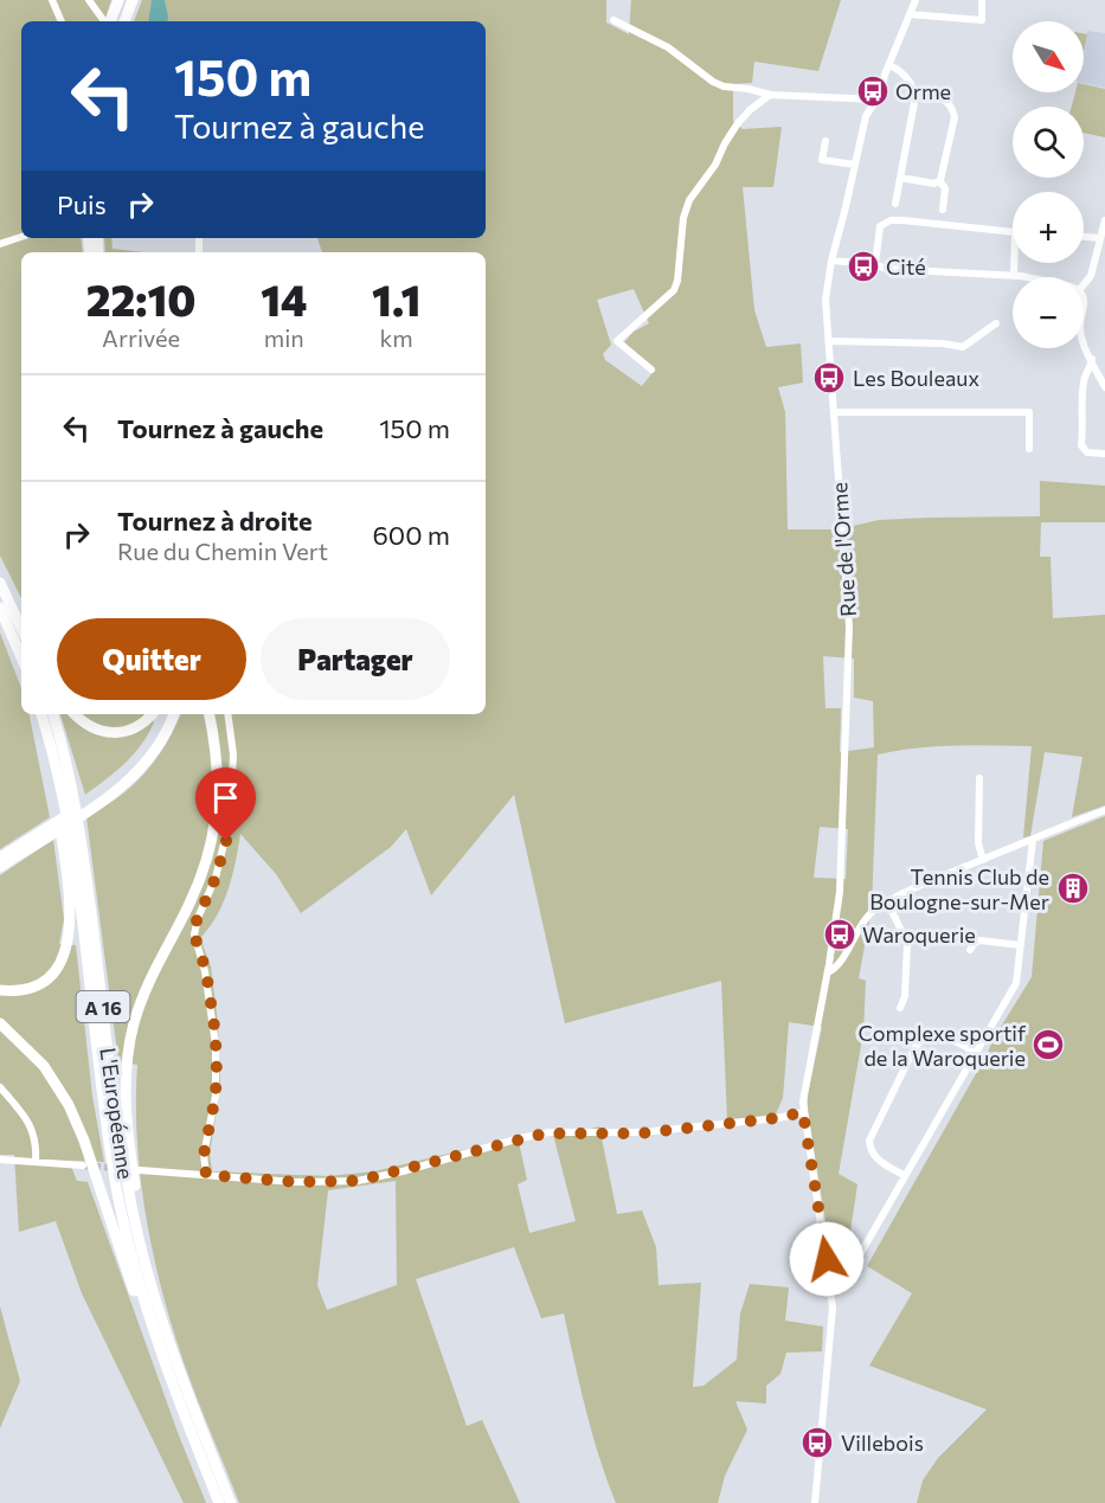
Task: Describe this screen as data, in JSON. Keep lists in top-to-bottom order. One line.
{"streets":{"highway":["A 16","L'Européenne"],"street":["Rue de l'Orme"]},"places":{"bus stop":["Orme","Cité","Les Bouleaux","Waroquerie","Villebois"],"building":["Tennis Club de Boulogne-sur-Mer"],"sports":["Complexe sportif de la Waroquerie"]},"north":"bottom right","page":{"map_buttons":["+","−"],"turn":["150 m","Tournez à gauche"],"then":"Puis","eta":["22:10","Arrivée","14","min","1.1","km"],"list":[{"name":"Tournez à gauche","value":"150 m"},{"name":"Tournez à droite","note":"Rue du Chemin Vert","value":"600 m"}],"buttons":["Quitter","Partager"]}}
